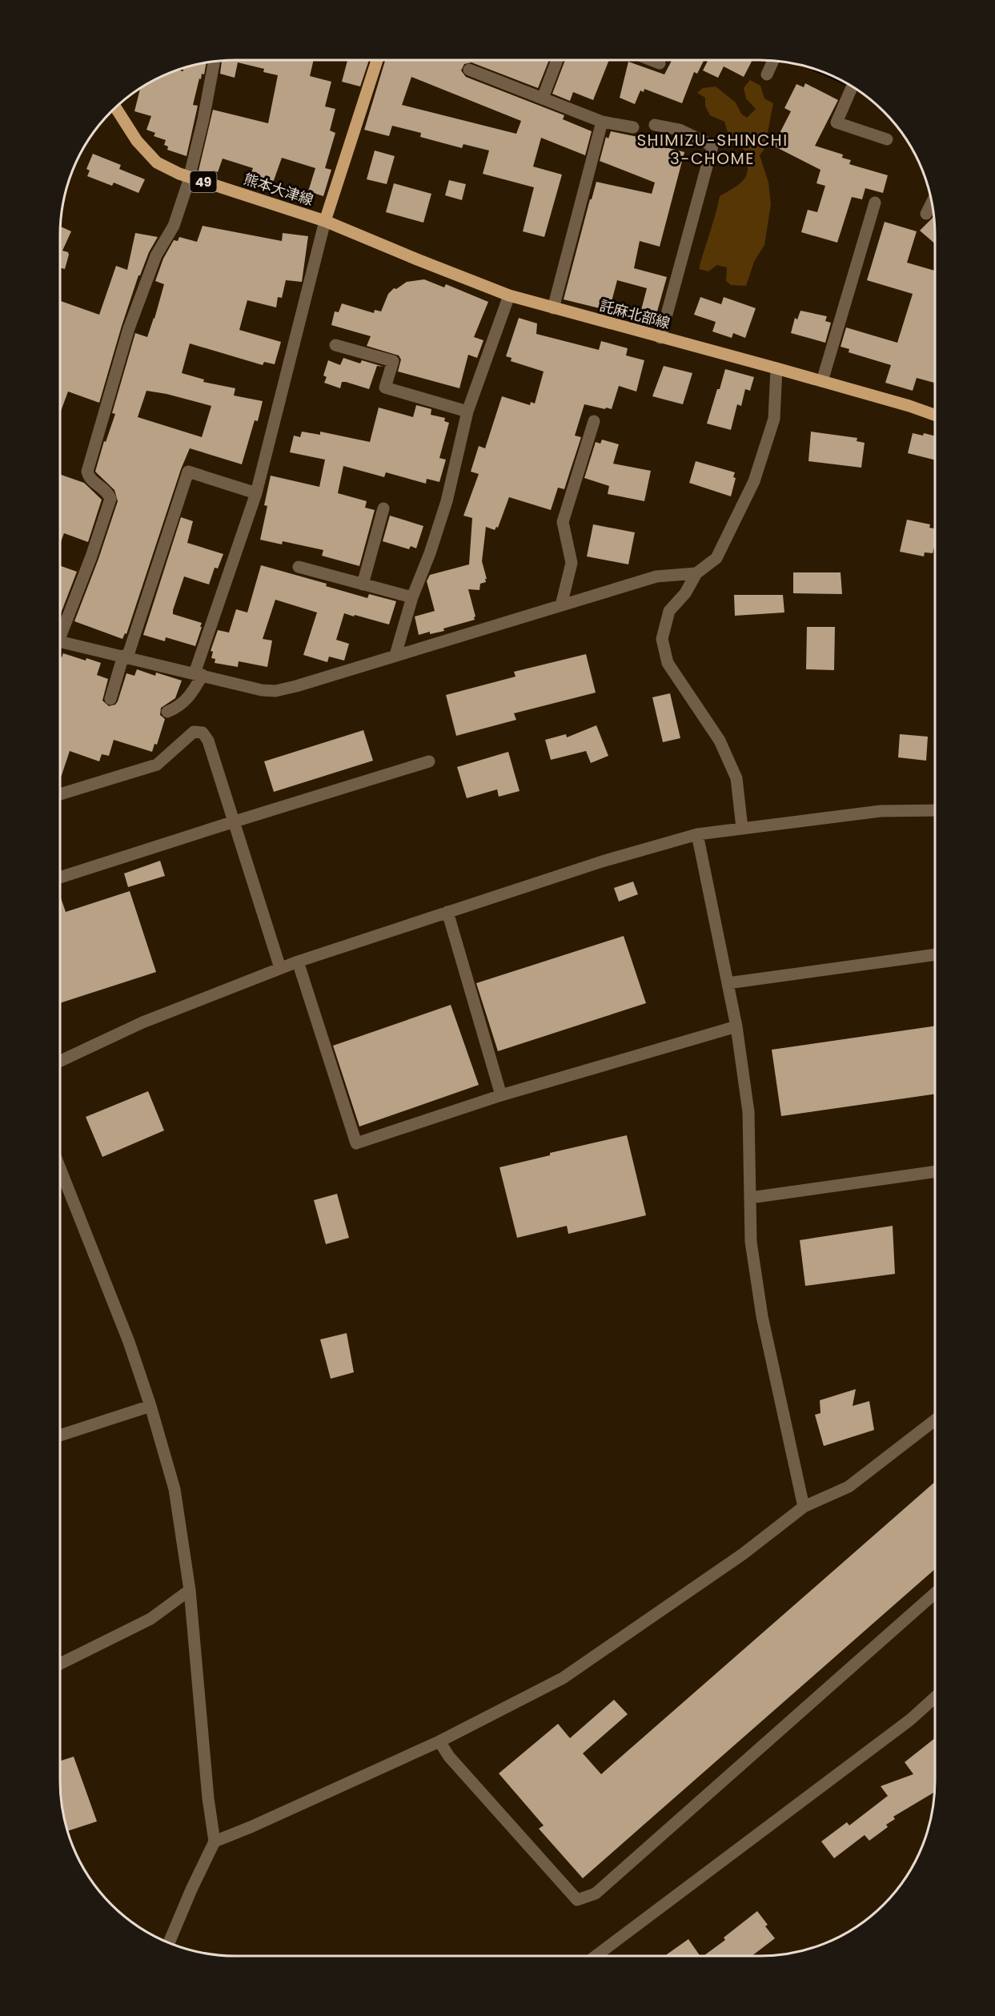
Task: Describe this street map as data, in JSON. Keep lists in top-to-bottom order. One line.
{"streets":{"main road":["49","熊本大津線","託麻北部線"]},"crossings":[["熊本大津線","託麻北部線"]],"districts":["SHIMIZU-SHINCHI 3-CHOME"]}
